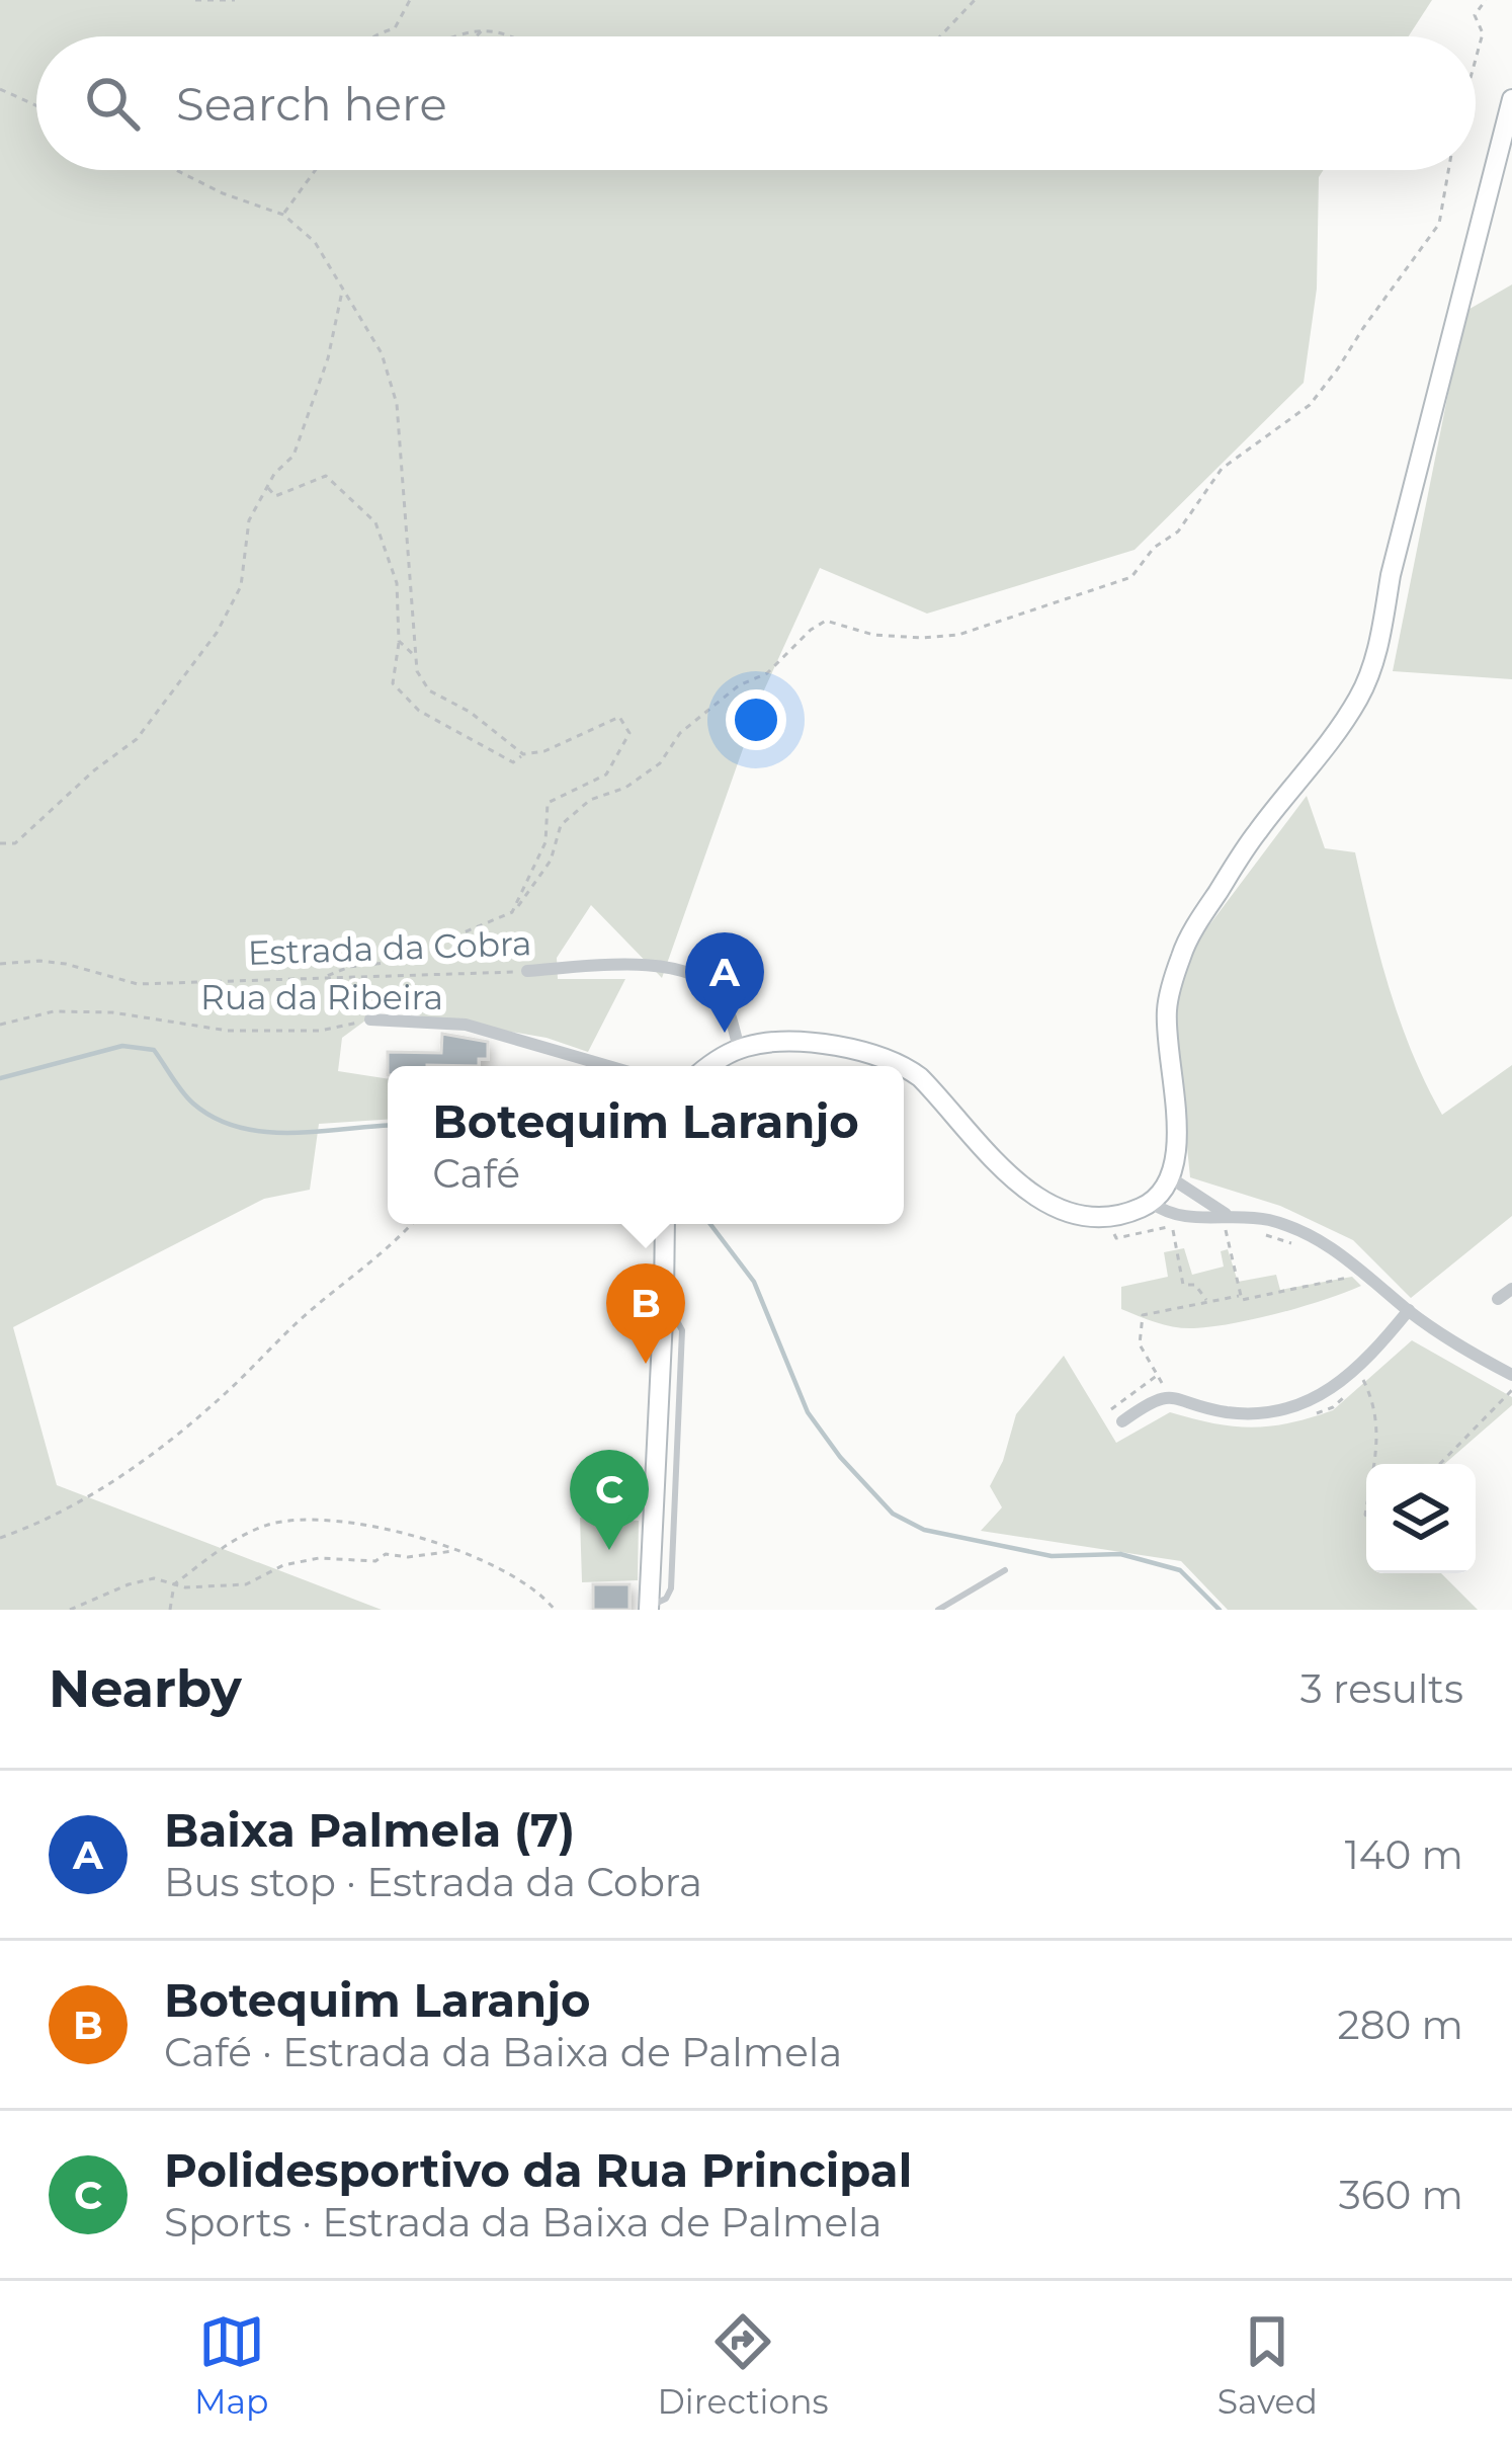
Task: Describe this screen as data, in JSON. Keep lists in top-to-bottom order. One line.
{"streets":{"street":["Estrada da Cobra","Rua da Ribeira"]},"page":{"search":"Search here","pins":["A","B","C"],"popup":["Botequim Laranjo","Café"],"heading":["Nearby","3 results"],"list":[{"mark":"A","name":"Baixa Palmela (7)","note":"Bus stop · Estrada da Cobra","value":"140 m"},{"mark":"B","name":"Botequim Laranjo","note":"Café · Estrada da Baixa de Palmela","value":"280 m"},{"mark":"C","name":"Polidesportivo da Rua Principal","note":"Sports · Estrada da Baixa de Palmela","value":"360 m"}],"nav":["Map","Directions","Saved"]}}
